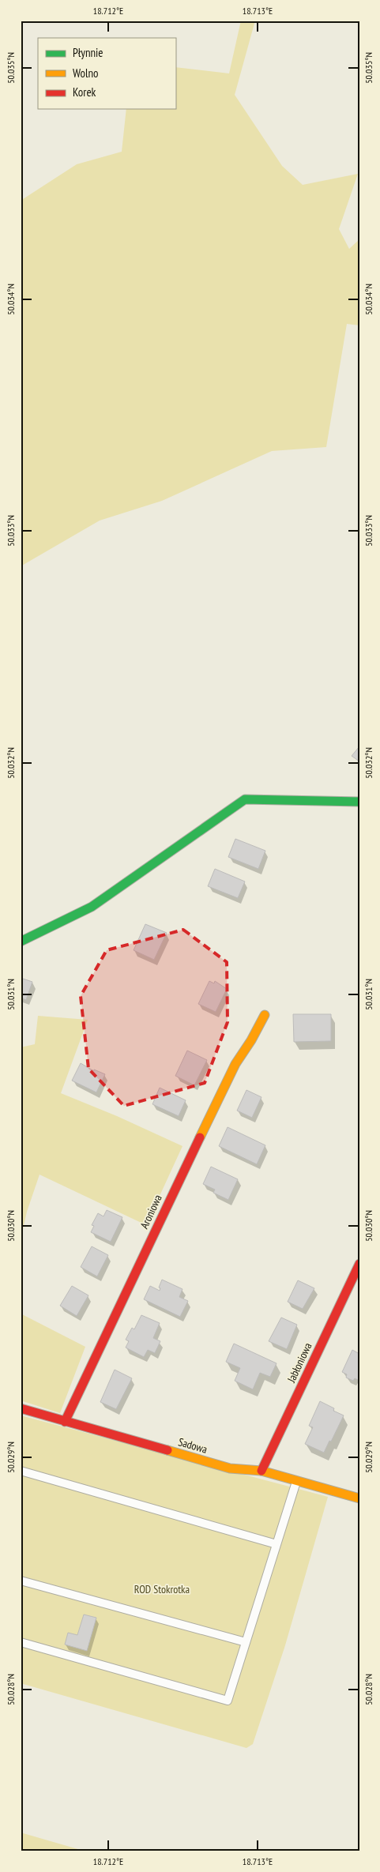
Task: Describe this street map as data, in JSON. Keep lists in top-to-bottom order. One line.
{"streets":{"street":["Aroniowa","Jabłoniowa","Sadowa"]},"crossings":[["Aroniowa","Sadowa"],["Jabłoniowa","Sadowa"]],"parks":["ROD Stokrotka"],"legend":["Płynnie","Wolno","Korek"],"coordinates":["18.712°E","18.713°E","50.035°N","50.034°N","50.033°N","50.032°N","50.031°N","50.030°N","50.029°N","50.028°N"]}
